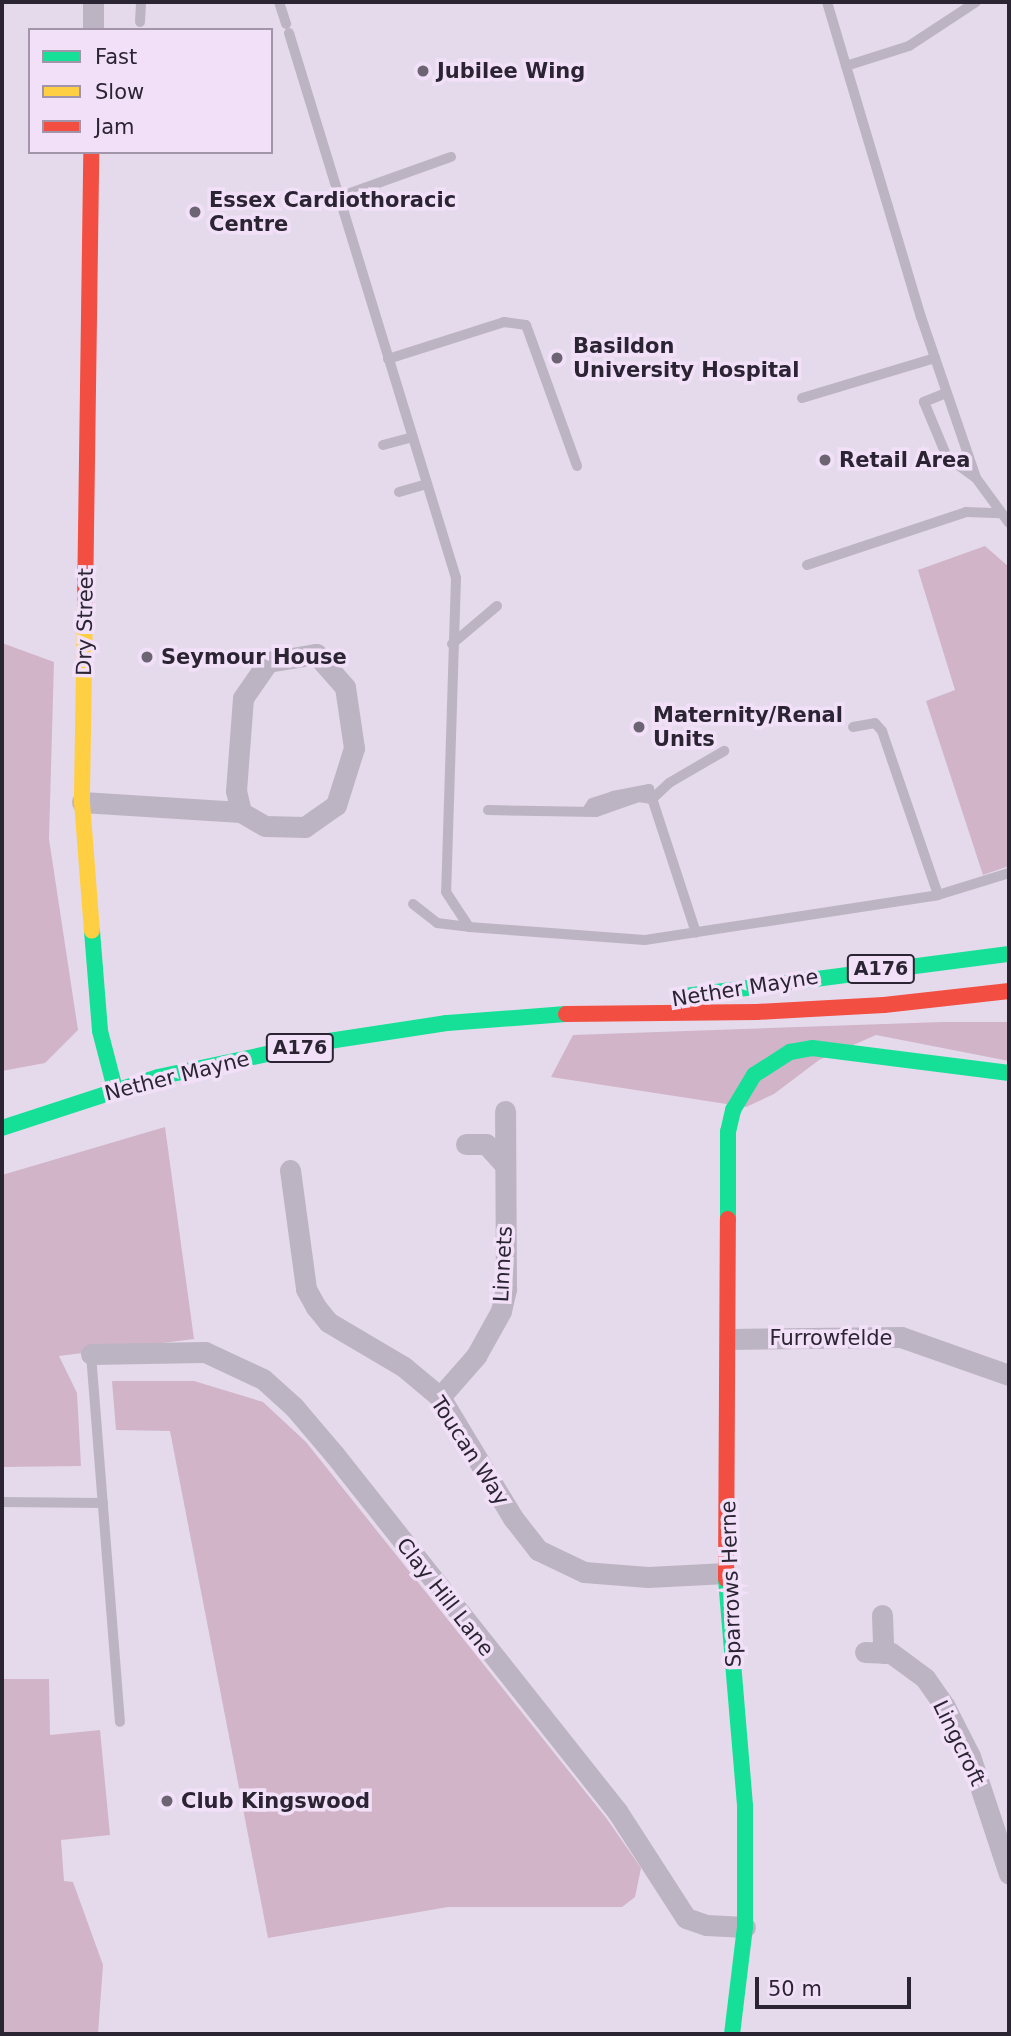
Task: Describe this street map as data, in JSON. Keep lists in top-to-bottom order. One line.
{"streets":{"street":["Dry Street","A176","Nether Mayne","Linnets","Furrowfelde","Toucan Way","Sparrows Herne","Clay Hill Lane","Lingcroft"]},"crossings":[["Dry Street","Nether Mayne"],["Linnets","Toucan Way"],["Furrowfelde","Sparrows Herne"],["Toucan Way","Sparrows Herne"],["Sparrows Herne","Clay Hill Lane"]],"places":["Jubilee Wing","Essex Cardiothoracic Centre","Basildon University Hospital","Retail Area","Seymour House","Maternity/Renal Units","Club Kingswood"],"legend":["Fast","Slow","Jam"],"scale_bar":"50 m"}
